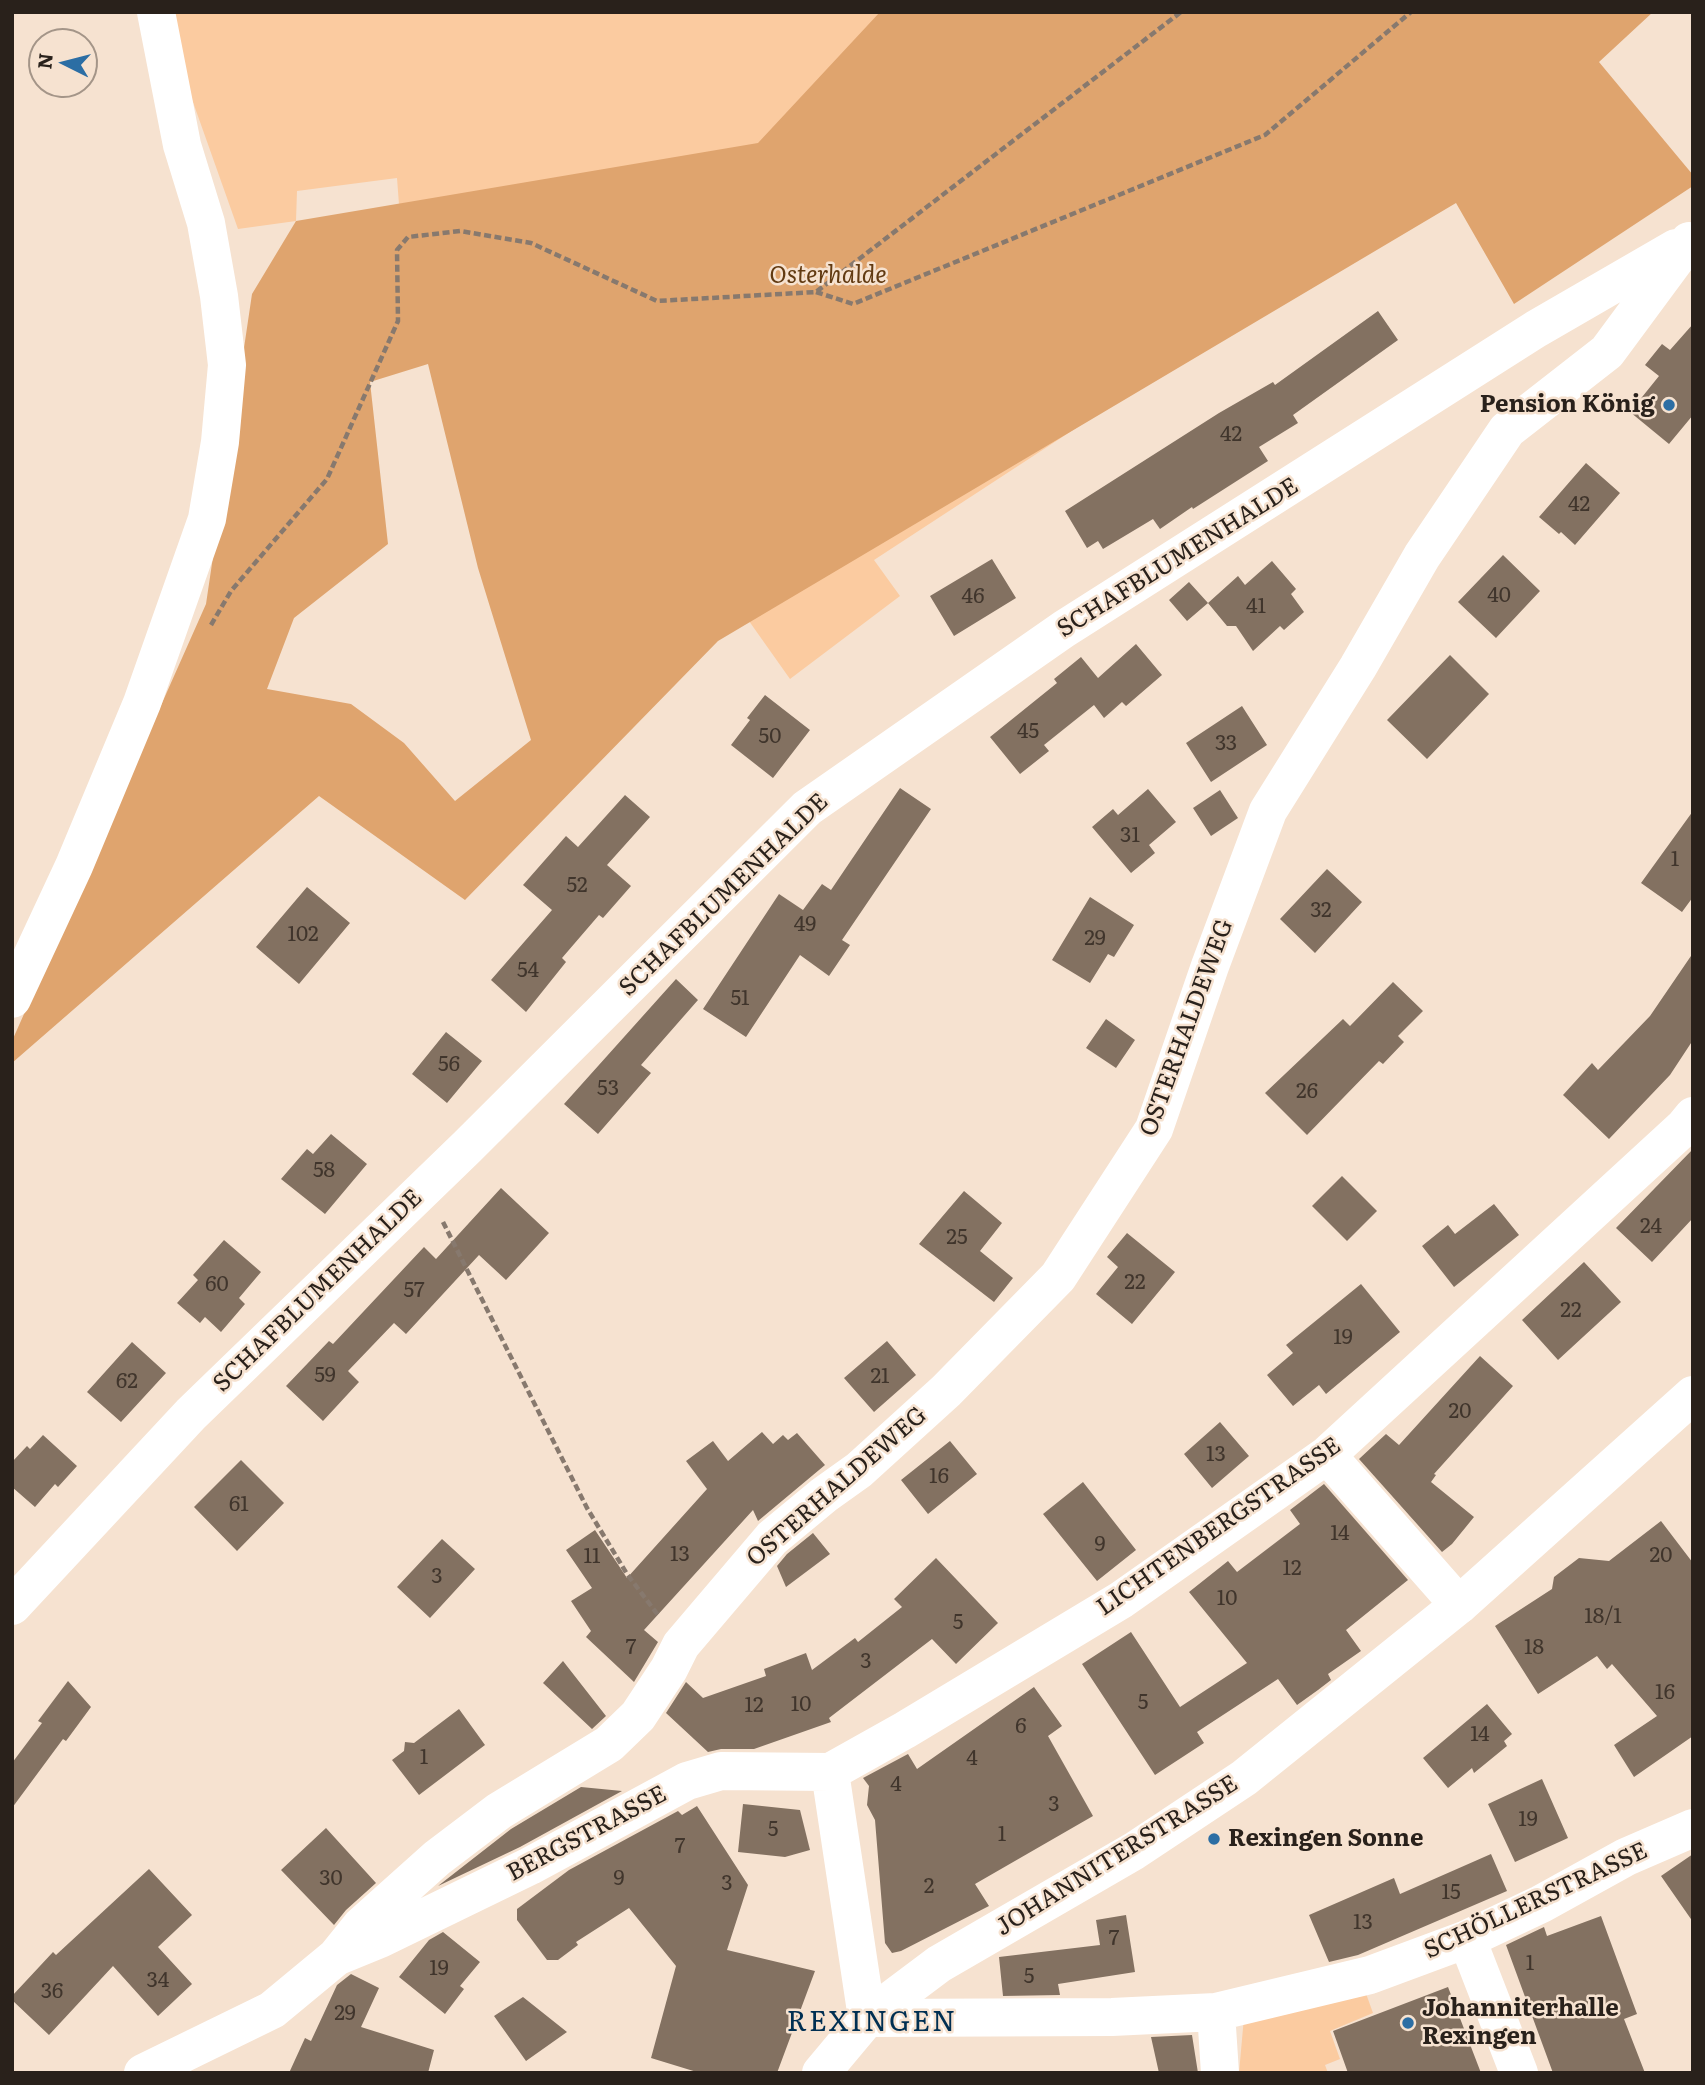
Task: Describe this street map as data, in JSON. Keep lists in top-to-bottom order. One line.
{"streets":{"street":["SCHAFBLUMENHALDE","OSTERHALDEWEG","LICHTENBERGSTRASSE","BERGSTRASSE","JOHANNITERSTRASSE","SCHÖLLERSTRASSE"]},"crossings":[["SCHAFBLUMENHALDE","OSTERHALDEWEG"],["OSTERHALDEWEG","BERGSTRASSE"],["LICHTENBERGSTRASSE","BERGSTRASSE"],["JOHANNITERSTRASSE","SCHÖLLERSTRASSE"]],"districts":["REXINGEN"],"parks":["Osterhalde"],"places":["Pension König","Rexingen Sonne","Johanniterhalle Rexingen"],"house_numbers":["42","42","40","46","41","45","50","33","31","1","52","32","49","102","29","54","51","56","53","26","58","24","25","22","60","57","22","19","59","21","62","20","13","16","61","14","9","13","20","11","12","3","10","18/1","5","7","18","3","16","5","10","12","6","14","1","4","4","3","19","5","1","7","30","9","3","2","15","13","7","1","19","5","34","36","29"],"north":"left"}
